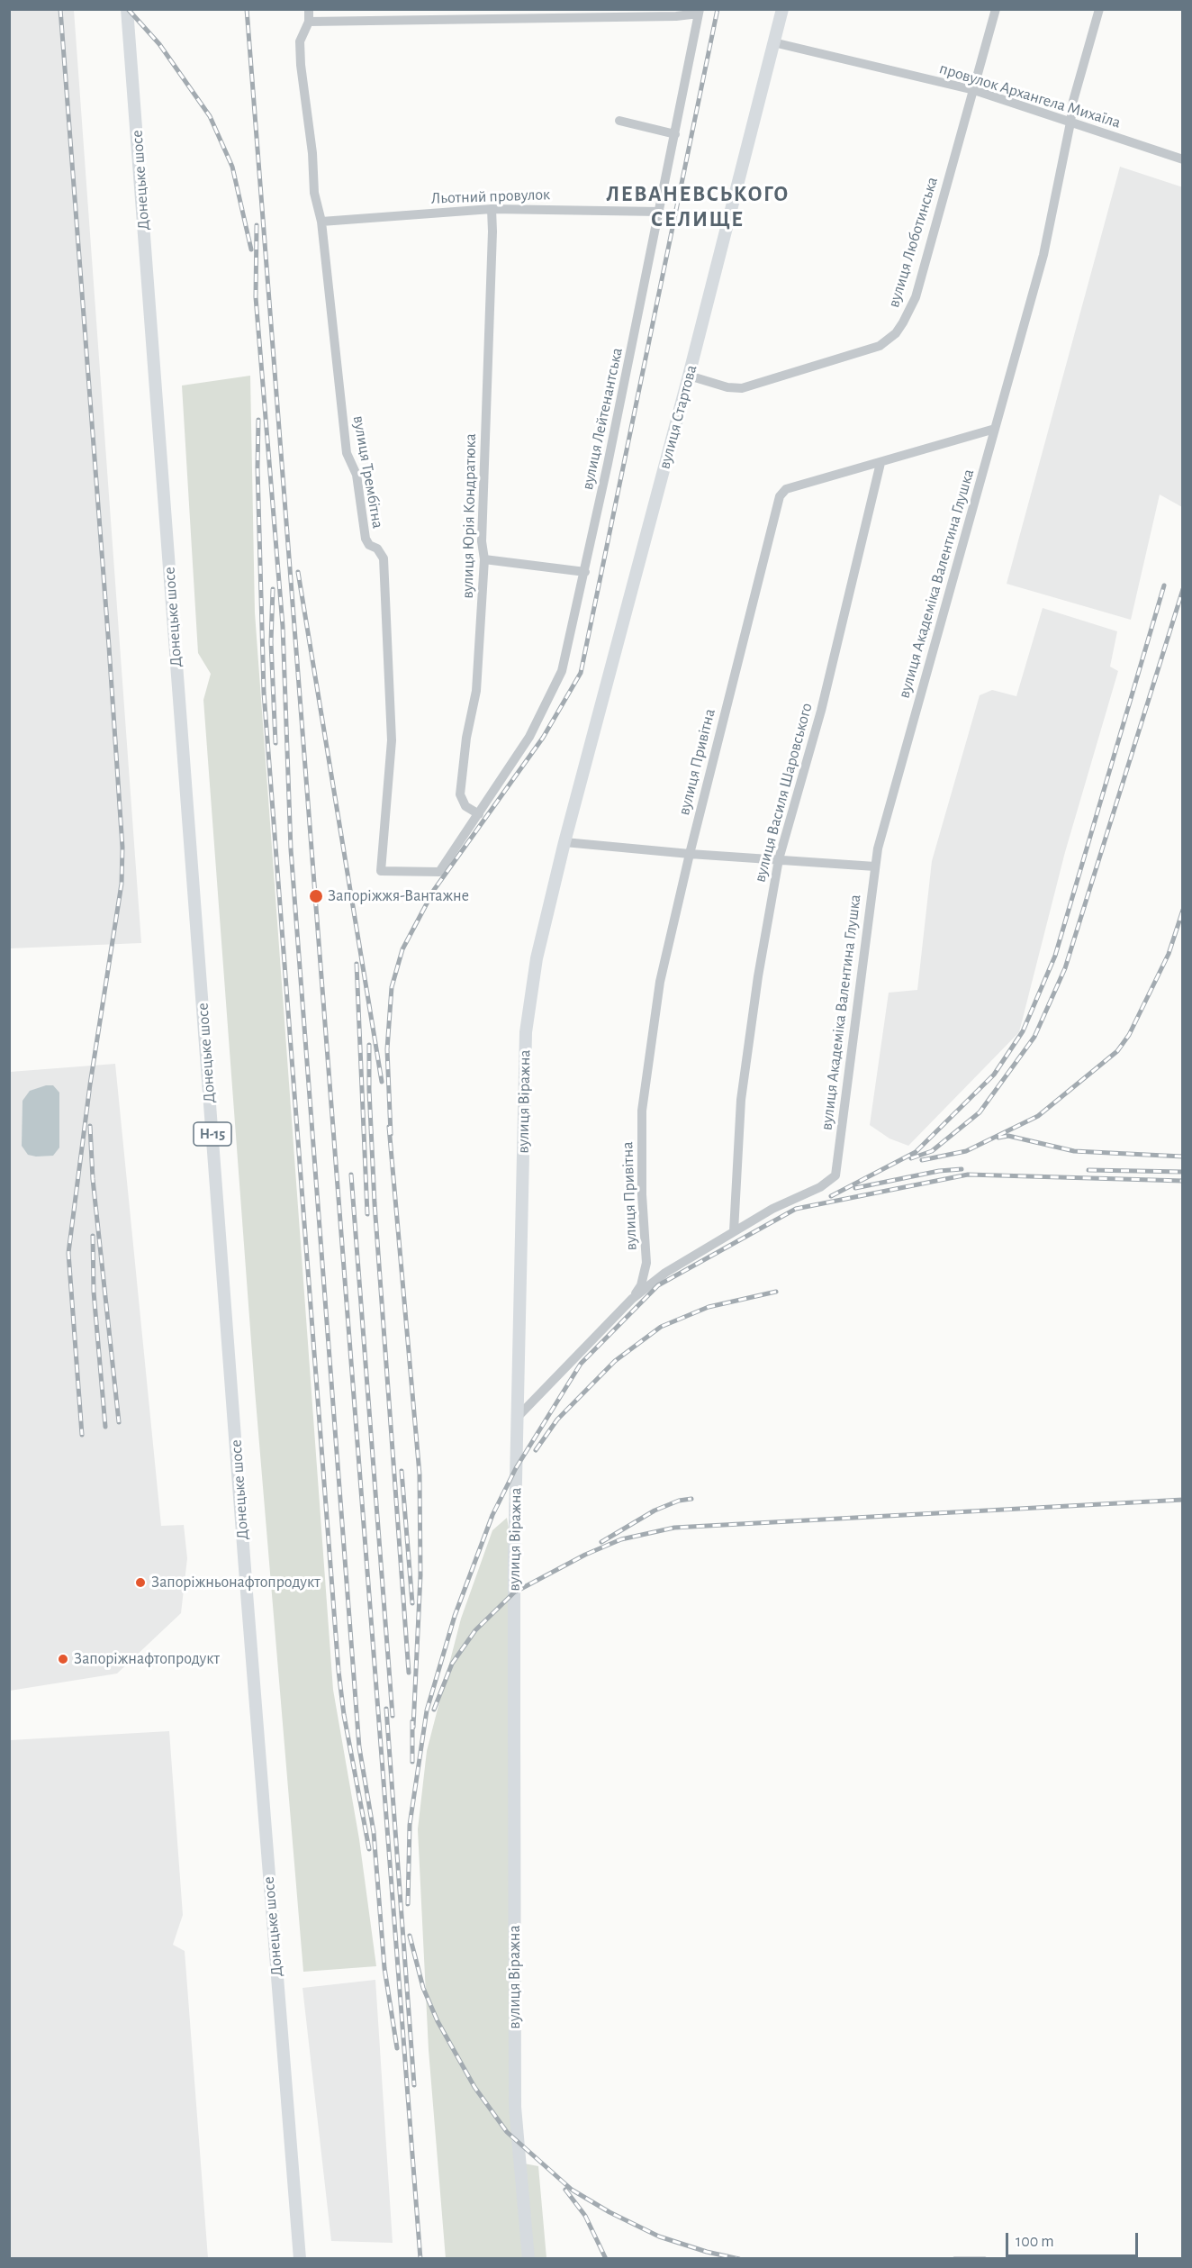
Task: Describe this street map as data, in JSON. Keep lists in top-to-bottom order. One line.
{"streets":{"main road":["Донецьке шосе","вулиця Стартова","вулиця Віражна","Н-15"],"street":["провулок Архангела Михаїла","Льотний провулок","вулиця Люботинська","вулиця Лейтенантська","вулиця Трембітна","вулиця Юрія Кондратюка","вулиця Академіка Валентина Глушка","вулиця Привітна","вулиця Василя Шаровського"]},"crossings":[["провулок Архангела Михаїла","вулиця Люботинська"],["провулок Архангела Михаїла","вулиця Стартова"],["провулок Архангела Михаїла","вулиця Академіка Валентина Глушка"],["Льотний провулок","вулиця Лейтенантська"],["Льотний провулок","вулиця Трембітна"],["Льотний провулок","вулиця Юрія Кондратюка"],["вулиця Люботинська","вулиця Стартова"],["вулиця Стартова","вулиця Віражна"],["вулиця Лейтенантська","вулиця Трембітна"],["вулиця Лейтенантська","вулиця Юрія Кондратюка"],["вулиця Академіка Валентина Глушка","вулиця Привітна"],["вулиця Академіка Валентина Глушка","вулиця Василя Шаровського"],["вулиця Привітна","вулиця Василя Шаровського"]],"districts":["ЛЕВАНЕВСЬКОГО СЕЛИЩЕ"],"places":["Запоріжжя-Вантажне","Запоріжньонафтопродукт","Запоріжнафтопродукт"],"scale_bar":"100 m"}
